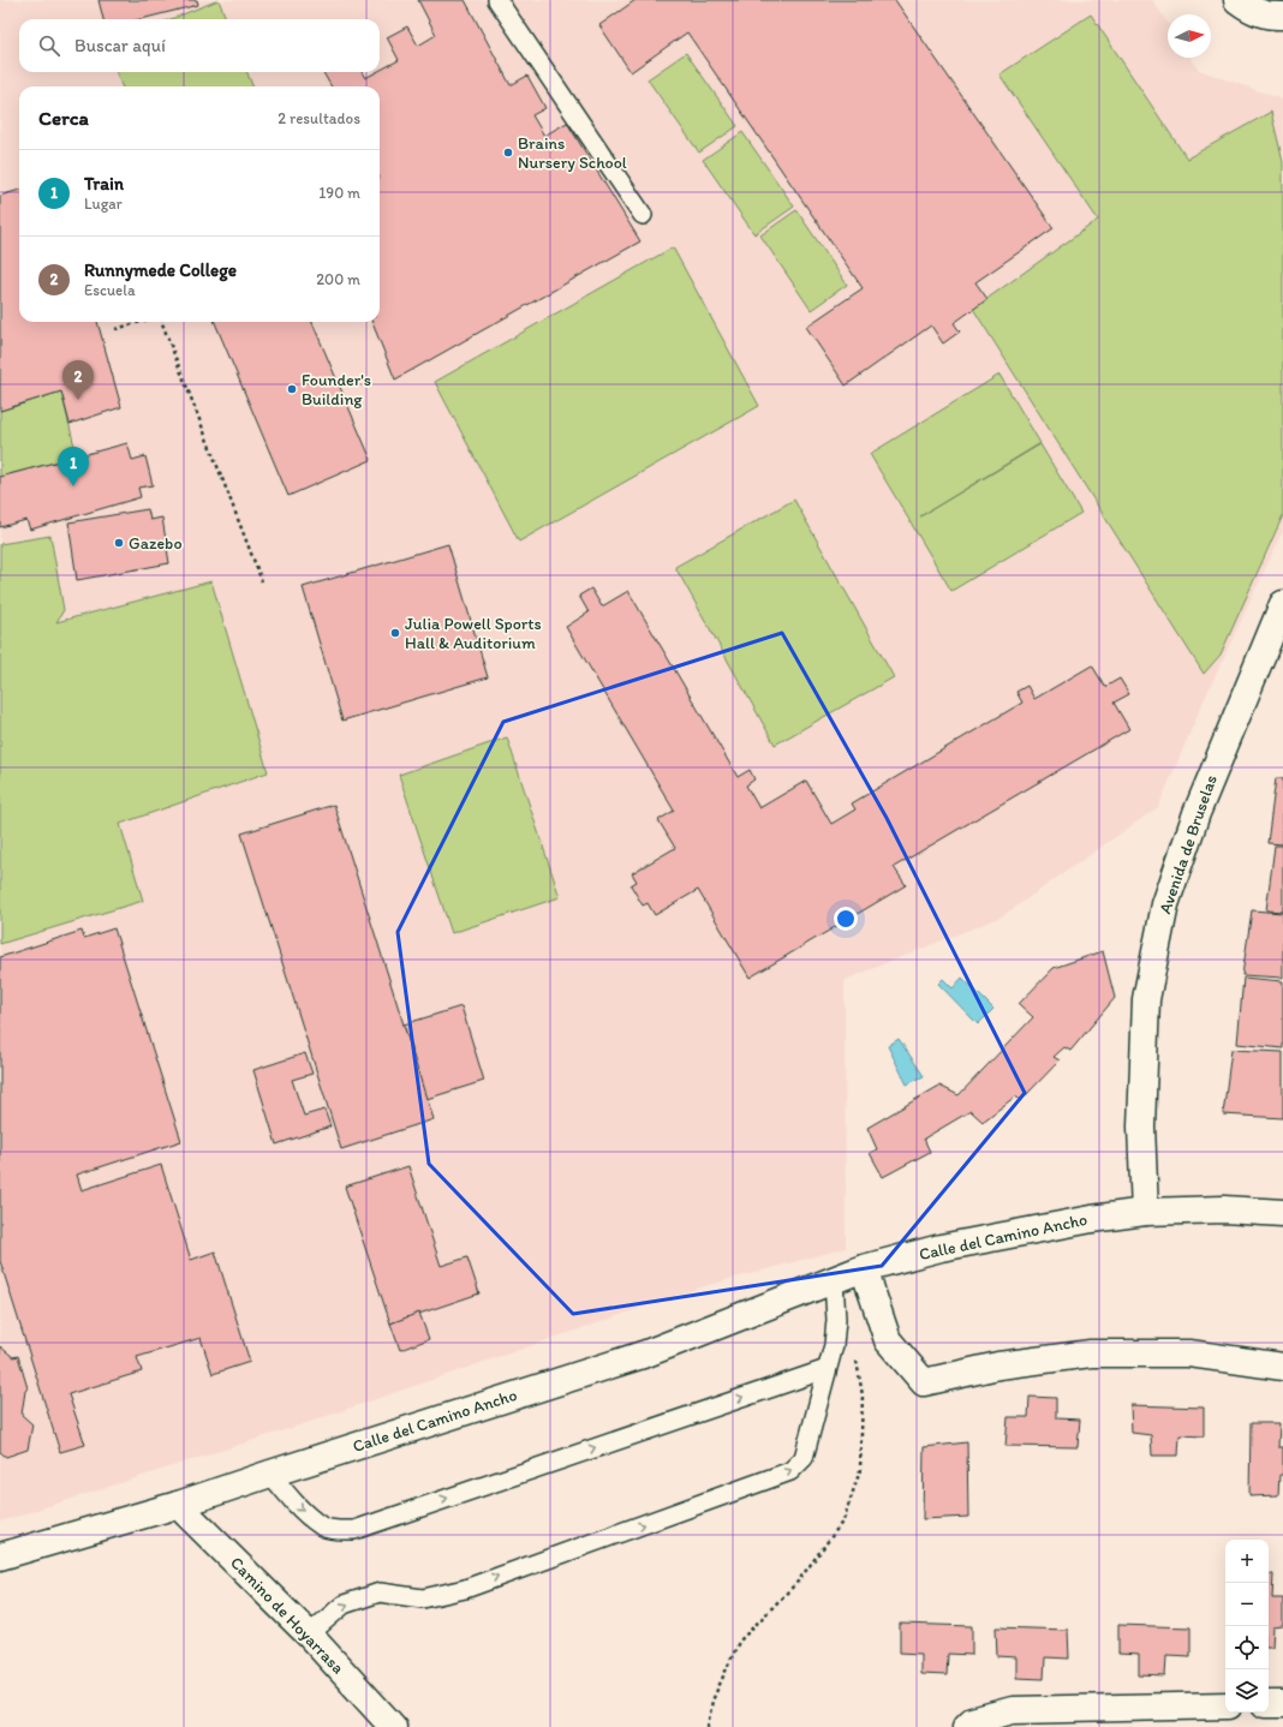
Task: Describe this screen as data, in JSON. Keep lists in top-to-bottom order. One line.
{"streets":{"street":["Avenida de Bruselas","Calle del Camino Ancho","Camino de Hoyarrasa"]},"crossings":[["Avenida de Bruselas","Calle del Camino Ancho"],["Calle del Camino Ancho","Camino de Hoyarrasa"]],"places":["Brains Nursery School","Founder's Building","Gazebo","Julia Powell Sports Hall & Auditorium"],"north":"right","page":{"search":"Buscar aquí","heading":["Cerca","2 resultados"],"list":[{"mark":"1","name":"Train","note":"Lugar","value":"190 m"},{"mark":"2","name":"Runnymede College","note":"Escuela","value":"200 m"}],"pins":["2","1"],"map_buttons":["+","−"]}}
